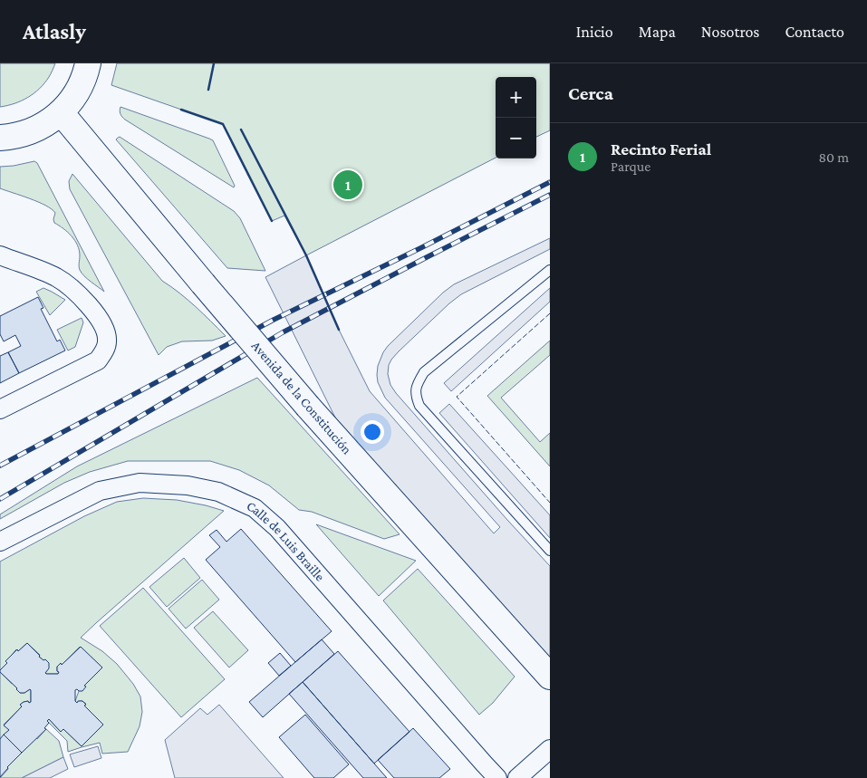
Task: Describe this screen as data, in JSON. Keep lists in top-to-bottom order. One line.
{"streets":{"street":["Avenida de la Constitución","Calle de Luis Braille"]},"page":{"header":"Atlasly","nav":["Inicio","Mapa","Nosotros","Contacto"],"heading":"Cerca","map_buttons":["+","−"],"list":[{"mark":"1","name":"Recinto Ferial","note":"Parque","value":"80 m"}],"pins":"1"}}
